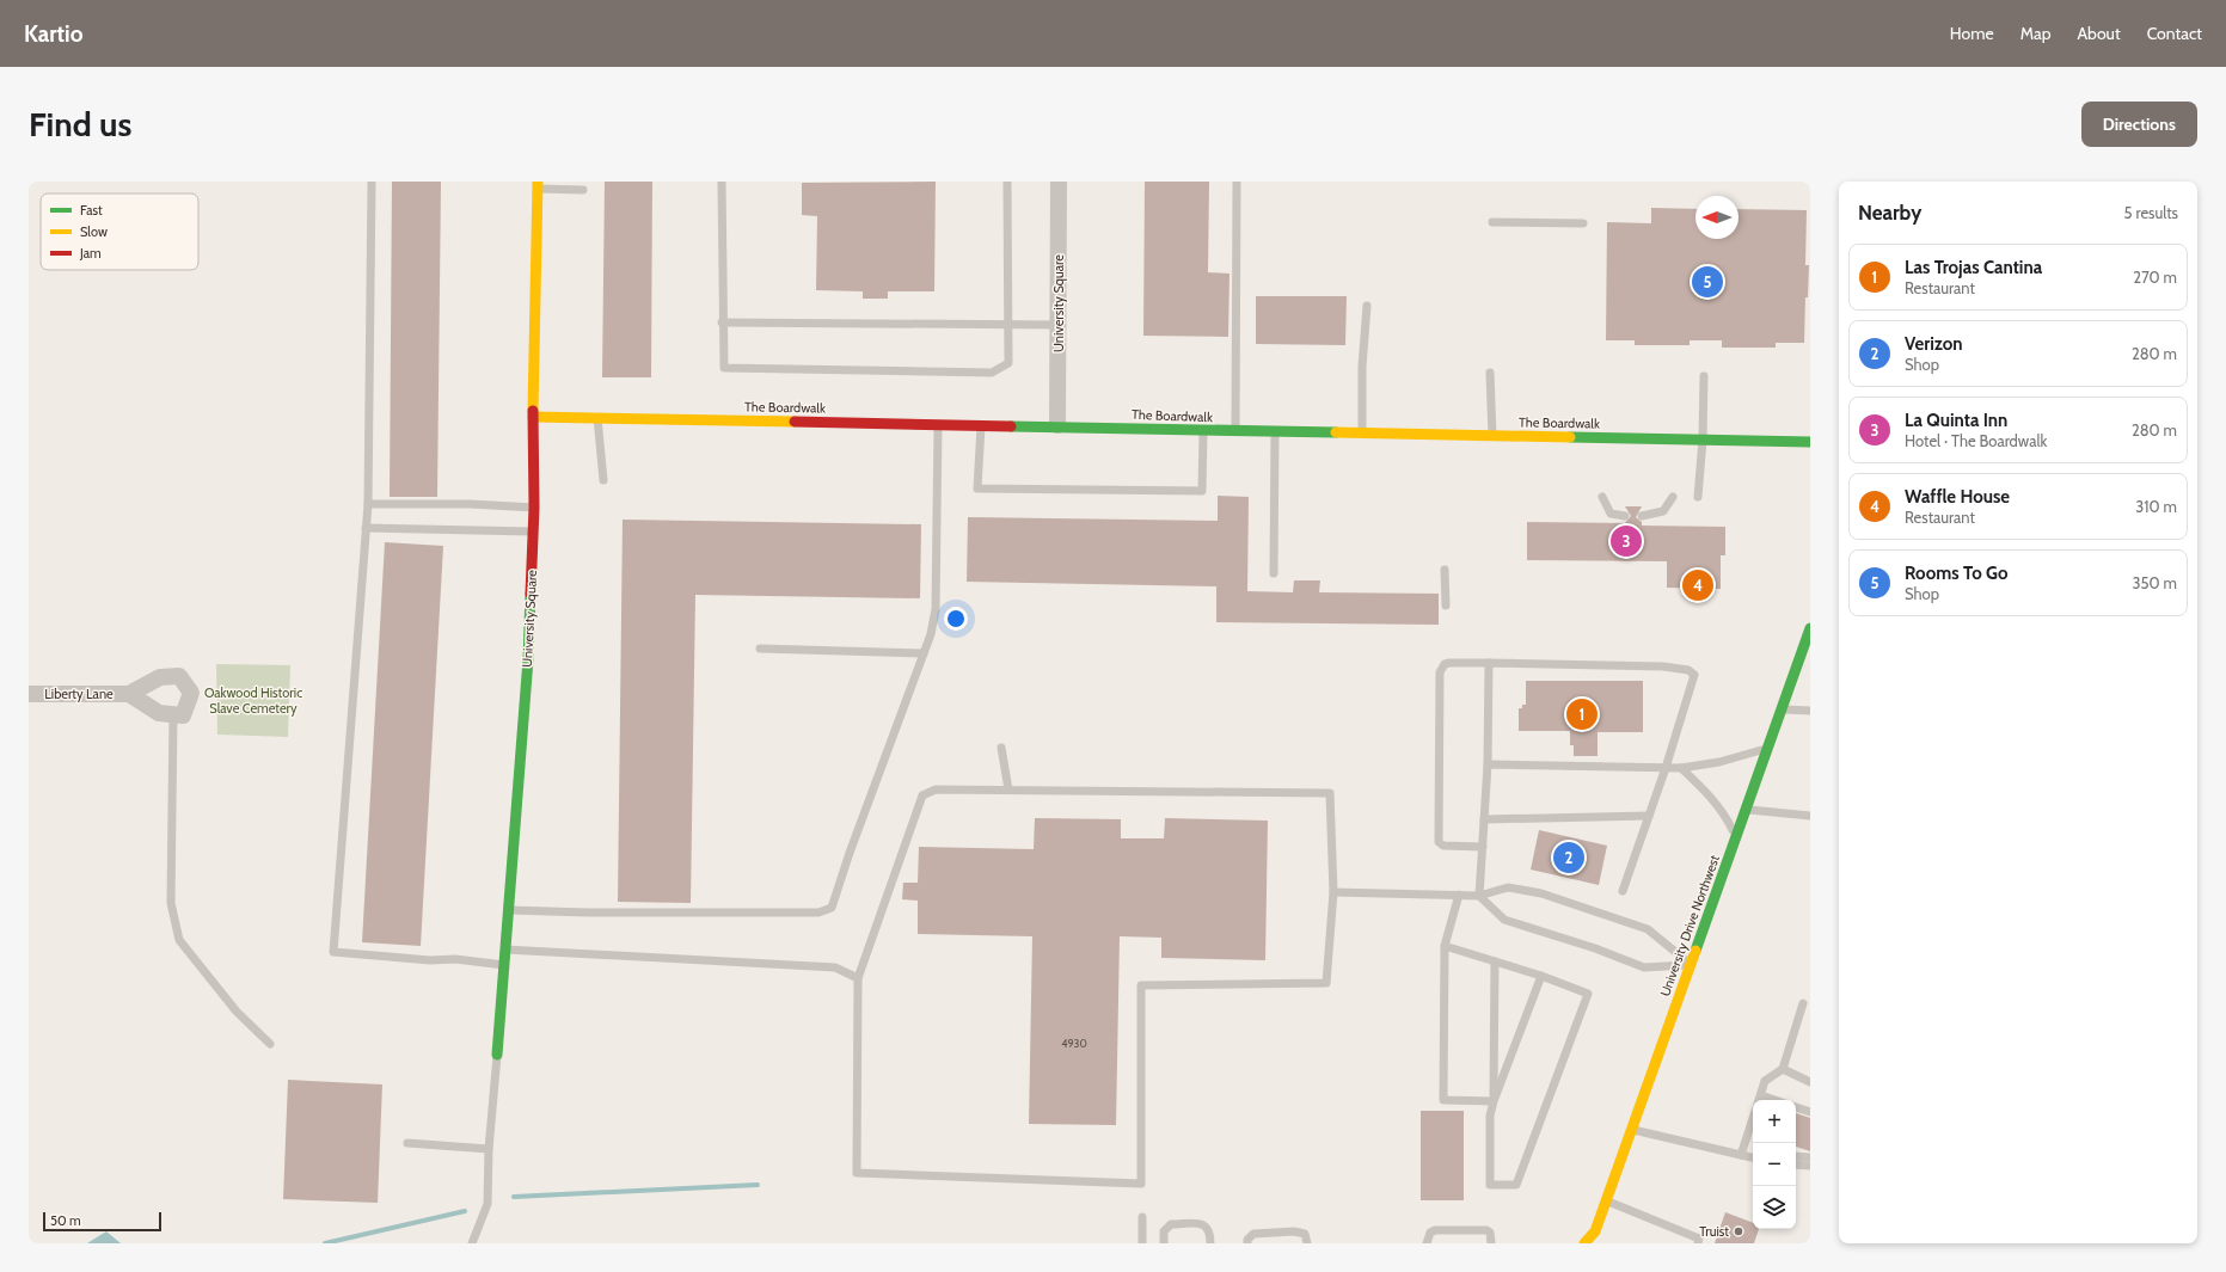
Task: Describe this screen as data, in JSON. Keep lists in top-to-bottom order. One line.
{"streets":{"main road":["University Square","The Boardwalk","University Drive Northwest"],"street":["Liberty Lane"]},"crossings":[["University Square","The Boardwalk"]],"parks":["Oakwood Historic Slave Cemetery"],"places":["Truist"],"house_numbers":["4930"],"legend":["Fast","Slow","Jam"],"scale_bar":"50 m","north":"left","page":{"header":"Kartio","nav":["Home","Map","About","Contact"],"buttons":"Directions","title":"Find us","heading":["Nearby","5 results"],"list":[{"mark":"1","name":"Las Trojas Cantina","note":"Restaurant","value":"270 m"},{"mark":"2","name":"Verizon","note":"Shop","value":"280 m"},{"mark":"3","name":"La Quinta Inn","note":"Hotel · The Boardwalk","value":"280 m"},{"mark":"4","name":"Waffle House","note":"Restaurant","value":"310 m"},{"mark":"5","name":"Rooms To Go","note":"Shop","value":"350 m"}],"pins":["5","3","4","1","2"],"map_buttons":["+","−"],"scale":"50 m"}}
